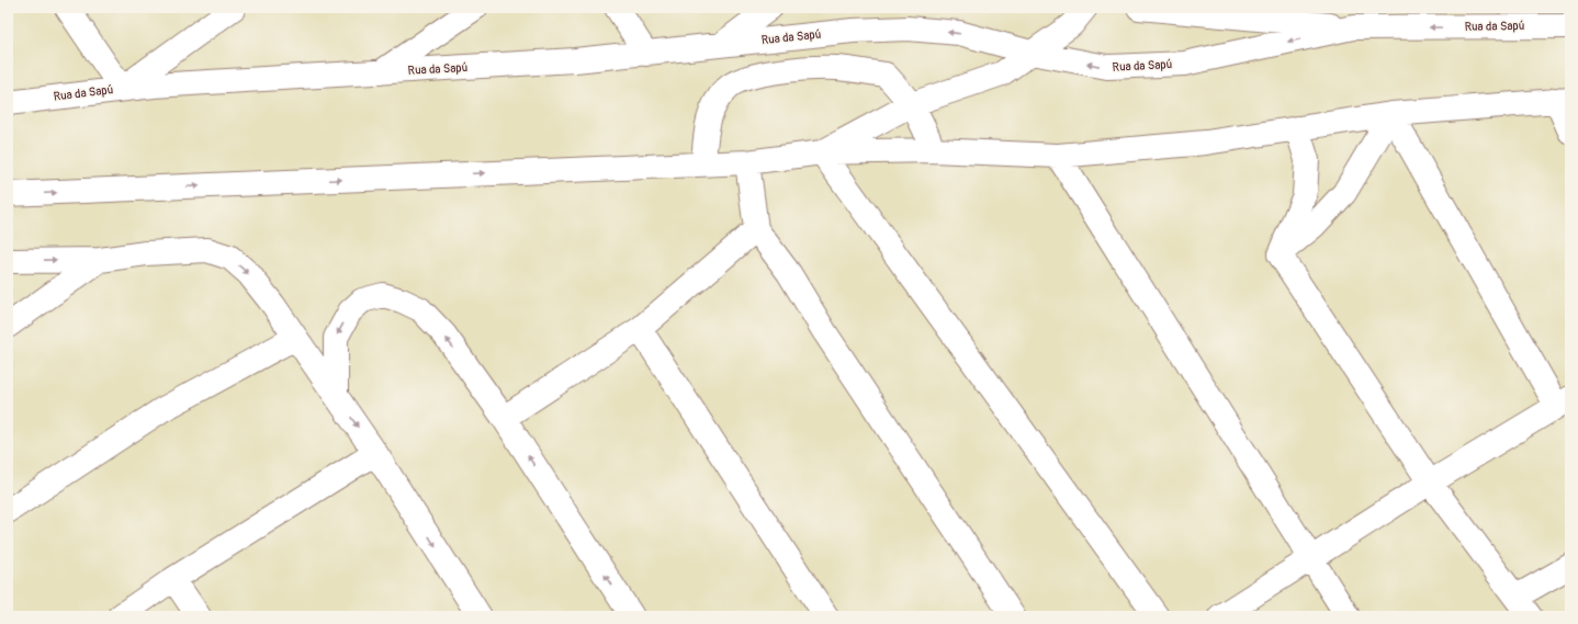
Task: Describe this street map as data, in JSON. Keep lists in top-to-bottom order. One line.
{"streets":{"street":["Rua da Sapú"]}}
